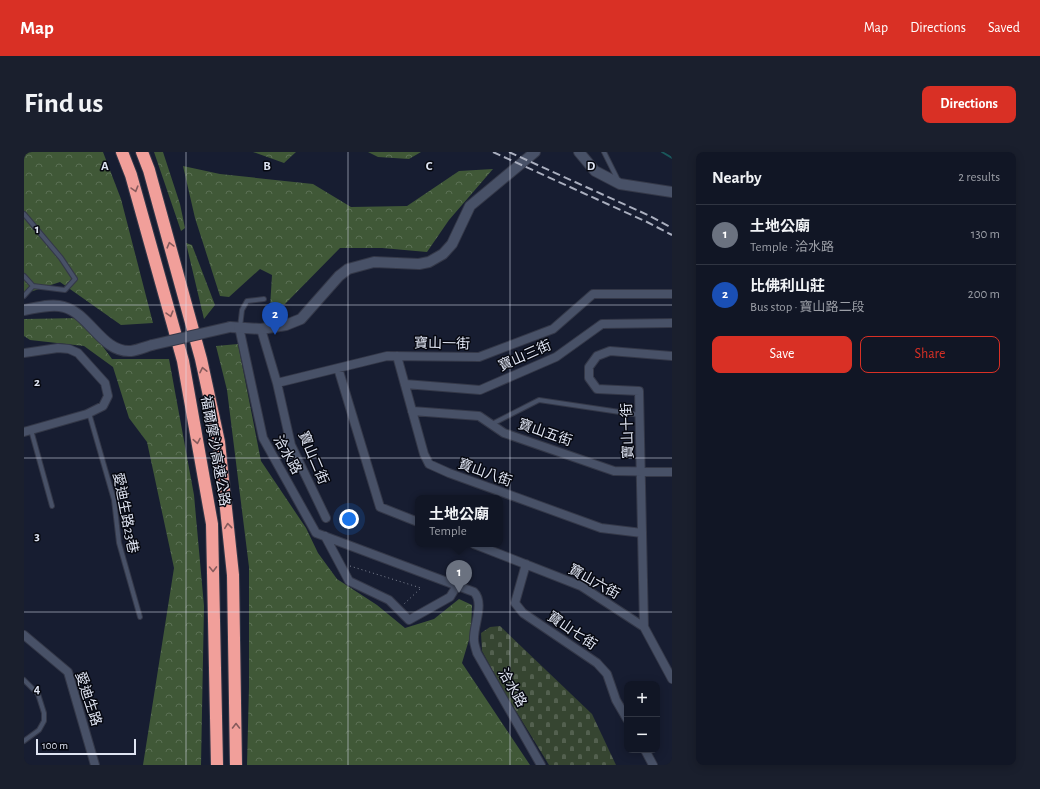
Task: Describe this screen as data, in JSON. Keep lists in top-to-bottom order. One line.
{"streets":{"highway":["福爾摩沙高速公路"],"street":["寶山一街","寶山三街","寶山十街","寶山五街","洽水路","寶山二街","寶山八街","寶山六街","寶山七街","愛迪生路"],"lane":["愛迪生路23巷"]},"crossings":[["寶山一街","寶山二街"],["寶山一街","寶山八街"],["寶山三街","寶山八街"],["寶山十街","寶山五街"],["寶山十街","寶山八街"],["寶山十街","寶山六街"],["寶山五街","寶山八街"],["寶山六街","寶山七街"]],"scale_bar":"100 m","page":{"header":"Map","nav":["Map","Directions","Saved"],"buttons":["Directions",["Save","Share"]],"title":"Find us","heading":["Nearby","2 results"],"list":[{"mark":"1","name":"土地公廟","note":"Temple · 洽水路","value":"130 m"},{"mark":"2","name":"比佛利山莊","note":"Bus stop · 寶山路二段","value":"200 m"}],"pins":["2","1"],"popup":["土地公廟","Temple"],"map_buttons":["+","−"],"scale":"100 m"},"grid":{"columns":["A","B","C","D"],"rows":["1","2","3","4"]}}
